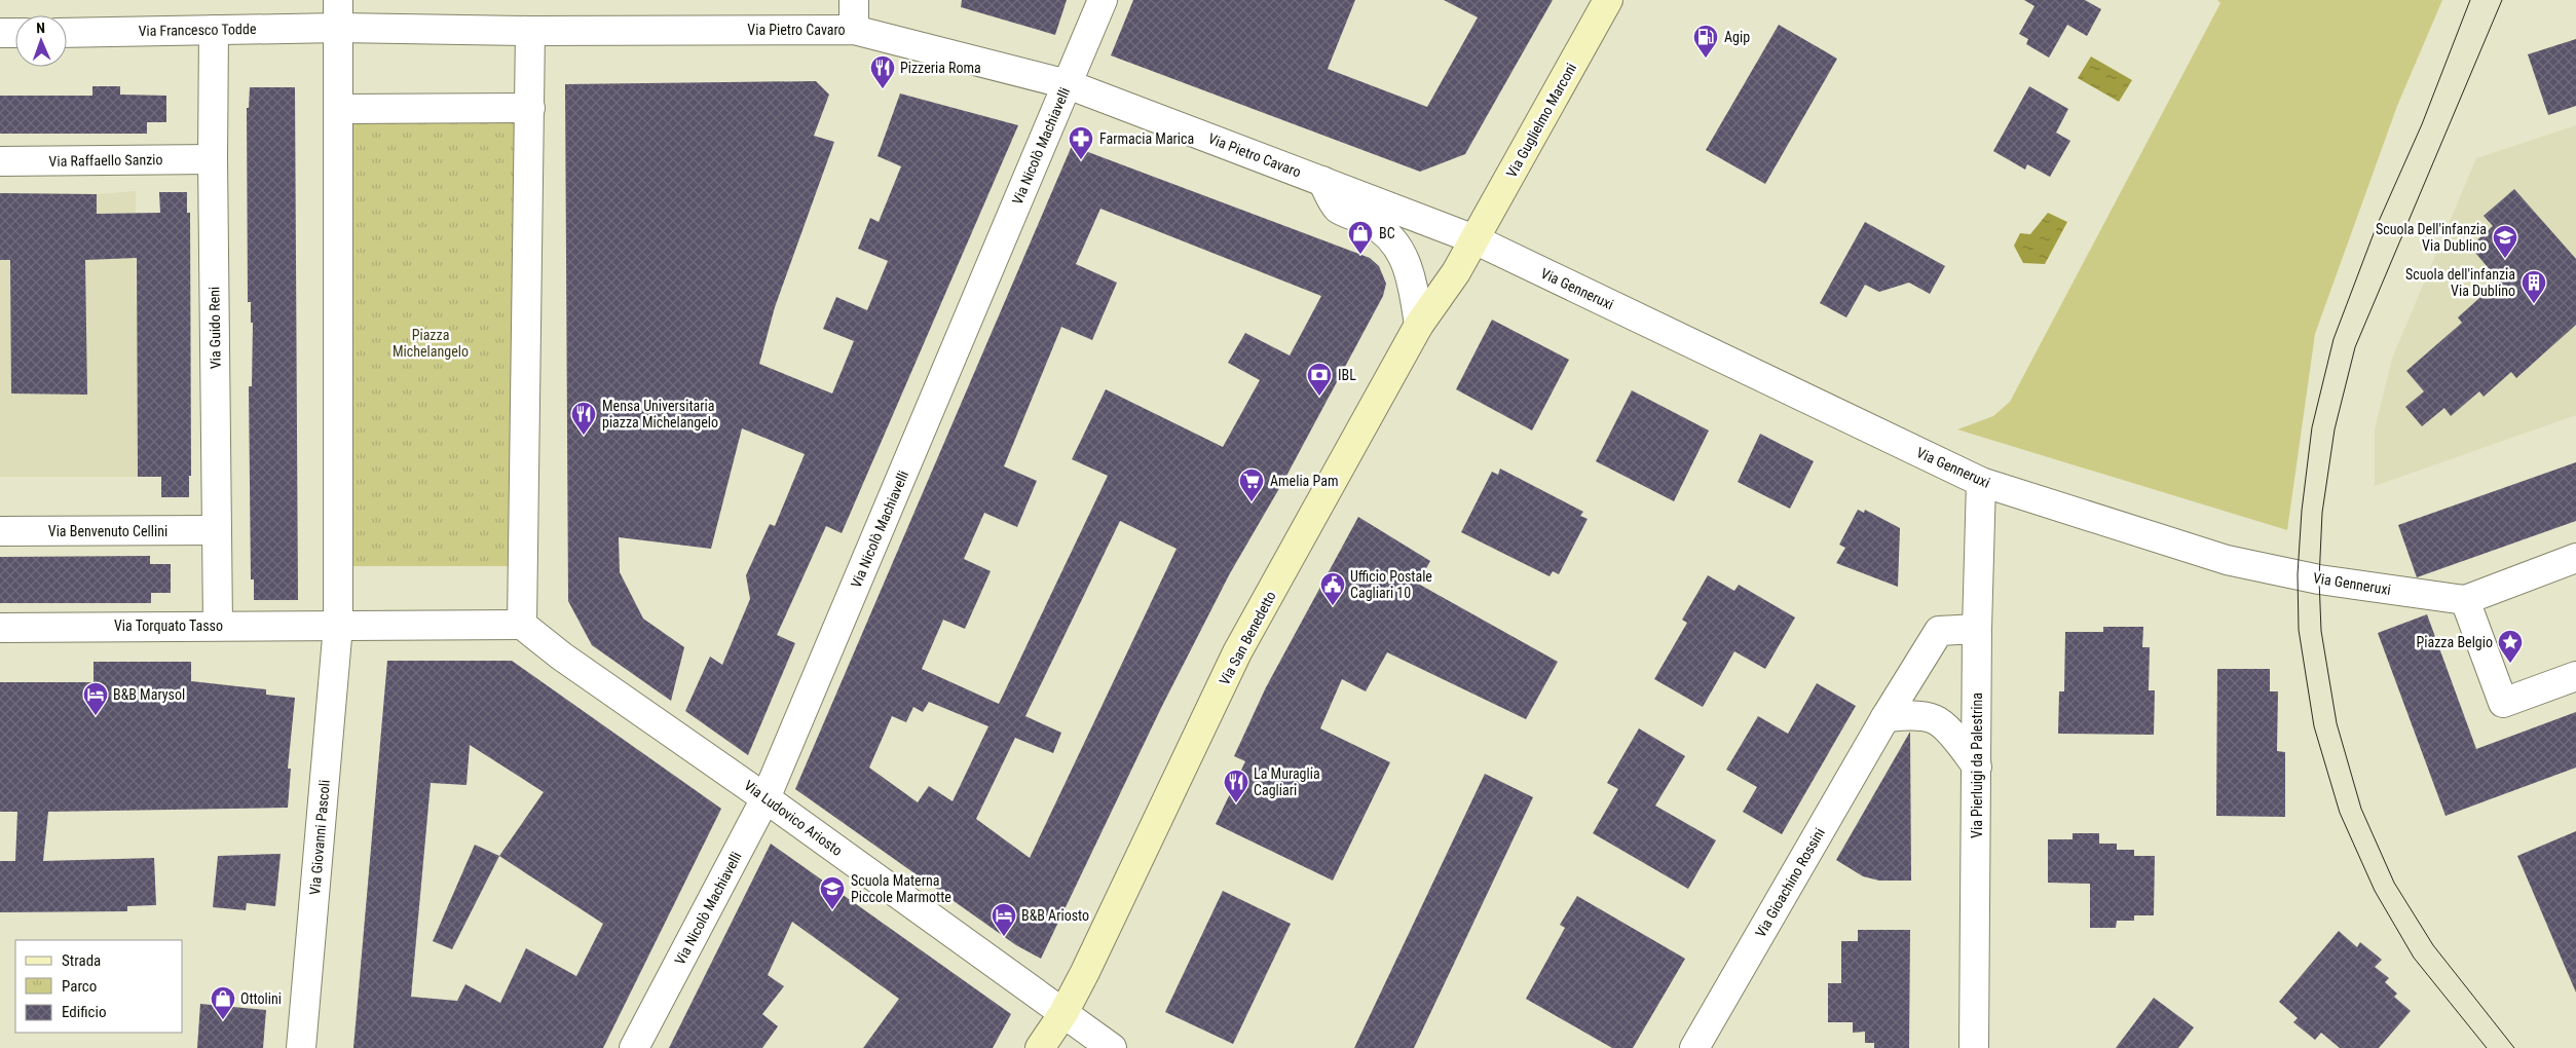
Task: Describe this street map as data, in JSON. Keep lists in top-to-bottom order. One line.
{"streets":{"main road":["Via Guglielmo Marconi","Via San Benedetto"],"street":["Via Francesco Todde","Via Pietro Cavaro","Via Nicolò Machiavelli","Via Raffaello Sanzio","Via Genneruxi","Via Guido Reni","Via Benvenuto Cellini","Via Torquato Tasso","Via Pierluigi da Palestrina","Via Ludovico Ariosto","Via Giovanni Pascoli","Via Gioachino Rossini"]},"crossings":[["Via Francesco Todde","Via Pietro Cavaro"],["Via Francesco Todde","Via Guido Reni"],["Via Pietro Cavaro","Via Guglielmo Marconi"],["Via Pietro Cavaro","Via Nicolò Machiavelli"],["Via Pietro Cavaro","Via Genneruxi"],["Via Pietro Cavaro","Via San Benedetto"],["Via Guglielmo Marconi","Via Genneruxi"],["Via Guglielmo Marconi","Via San Benedetto"],["Via Nicolò Machiavelli","Via Ludovico Ariosto"],["Via Raffaello Sanzio","Via Guido Reni"],["Via Genneruxi","Via San Benedetto"],["Via Genneruxi","Via Pierluigi da Palestrina"],["Via Guido Reni","Via Benvenuto Cellini"],["Via Guido Reni","Via Torquato Tasso"],["Via Torquato Tasso","Via Giovanni Pascoli"],["Via San Benedetto","Via Ludovico Ariosto"],["Via Pierluigi da Palestrina","Via Gioachino Rossini"]],"parks":["Piazza Michelangelo"],"places":{"fuel station":["Agip"],"restaurant":["Pizzeria Roma","Mensa Universitaria piazza Michelangelo","La Muraglia Cagliari"],"pharmacy":["Farmacia Marica"],"shop":["BC","Ottolini"],"school or university":["Scuola Dell'infanzia Via Dublino","Scuola Materna Piccole Marmotte"],"building":["Scuola dell'infanzia Via Dublino"],"bank":["IBL"],"supermarket":["Amelia Pam"],"public building":["Ufficio Postale Cagliari 10"],"place":["Piazza Belgio"],"hotel":["B&B Marysol","B&B Ariosto"]},"legend":["Strada","Parco","Edificio"],"north":"top"}
